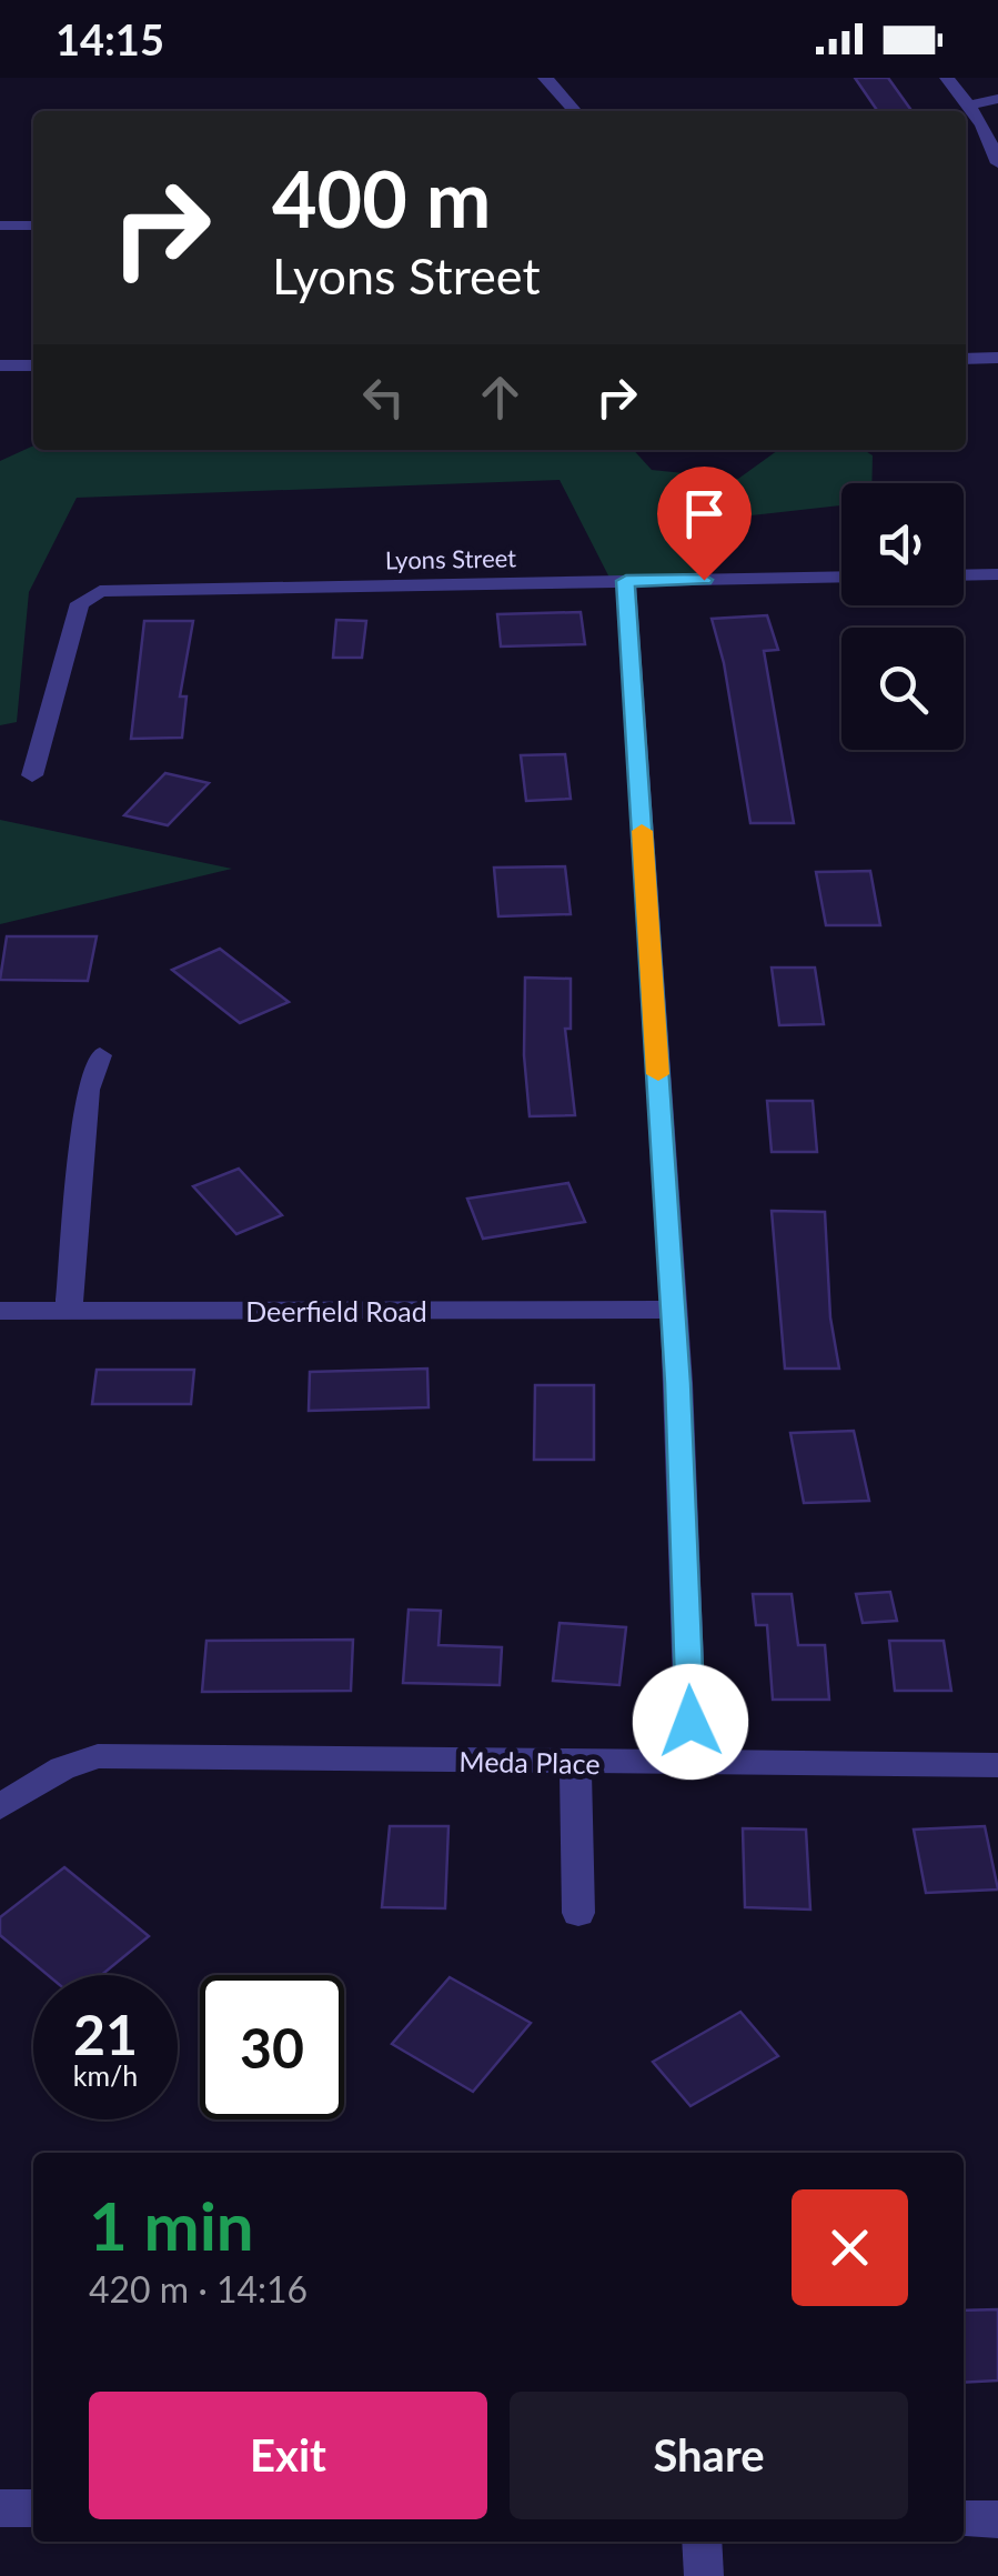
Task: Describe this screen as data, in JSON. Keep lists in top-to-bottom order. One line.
{"streets":{"street":["Lyons Street","Deerfield Road","Meda Place"]},"page":{"status":"14:15","turn":["400 m","Lyons Street"],"speed":"21 km/h","limit":"30","heading":["1 min","420 m · 14:16"],"buttons":["Exit","Share"]}}
